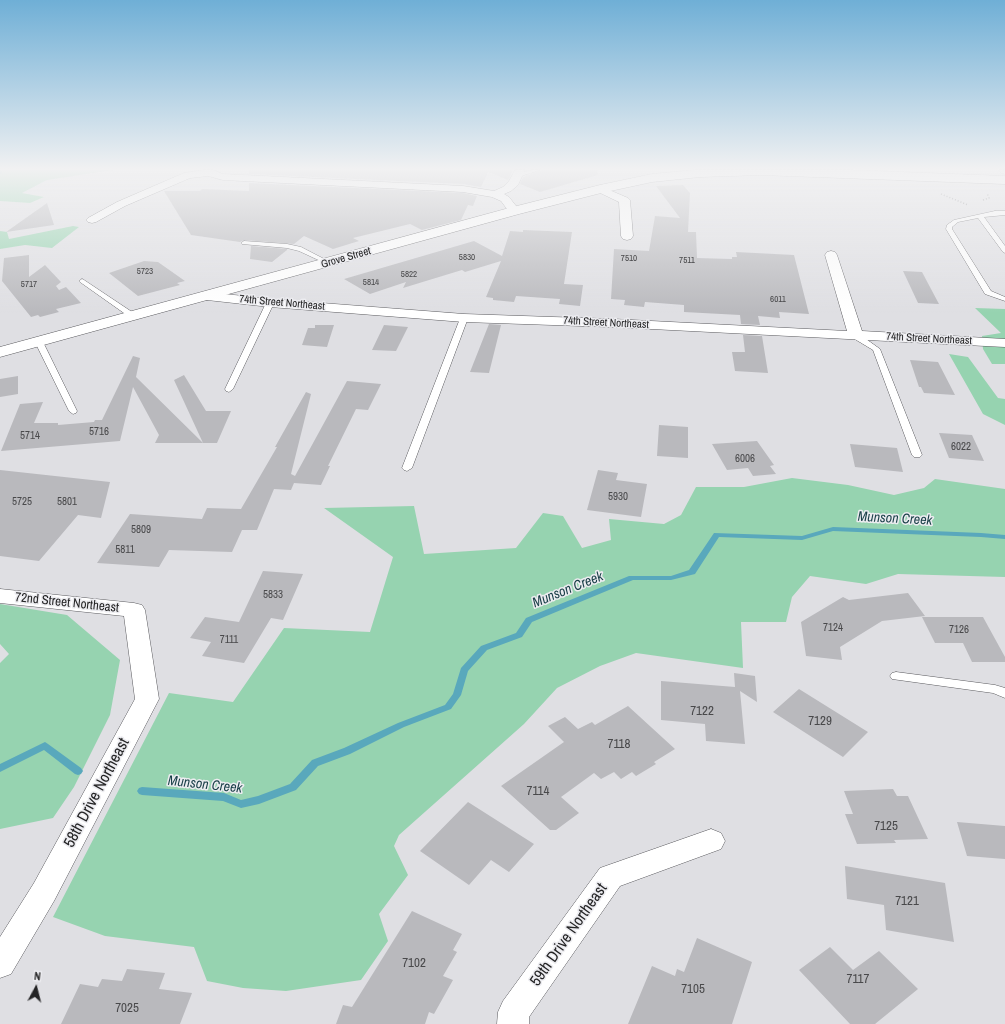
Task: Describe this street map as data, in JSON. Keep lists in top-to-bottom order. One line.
{"streets":{"street":["Grove Street","74th Street Northeast","72nd Street Northeast","58th Drive Northeast","59th Drive Northeast"]},"crossings":[["Grove Street","74th Street Northeast"],["72nd Street Northeast","58th Drive Northeast"]],"water":["Munson Creek"],"house_numbers":["5830","7510","7511","5723","5822","5814","5717","6011","5716","5714","6022","6006","5930","5725","5801","5809","5811","5833","7124","7126","7111","7122","7129","7118","7114","7125","7121","7102","7117","7105","7025"],"north":"top"}
